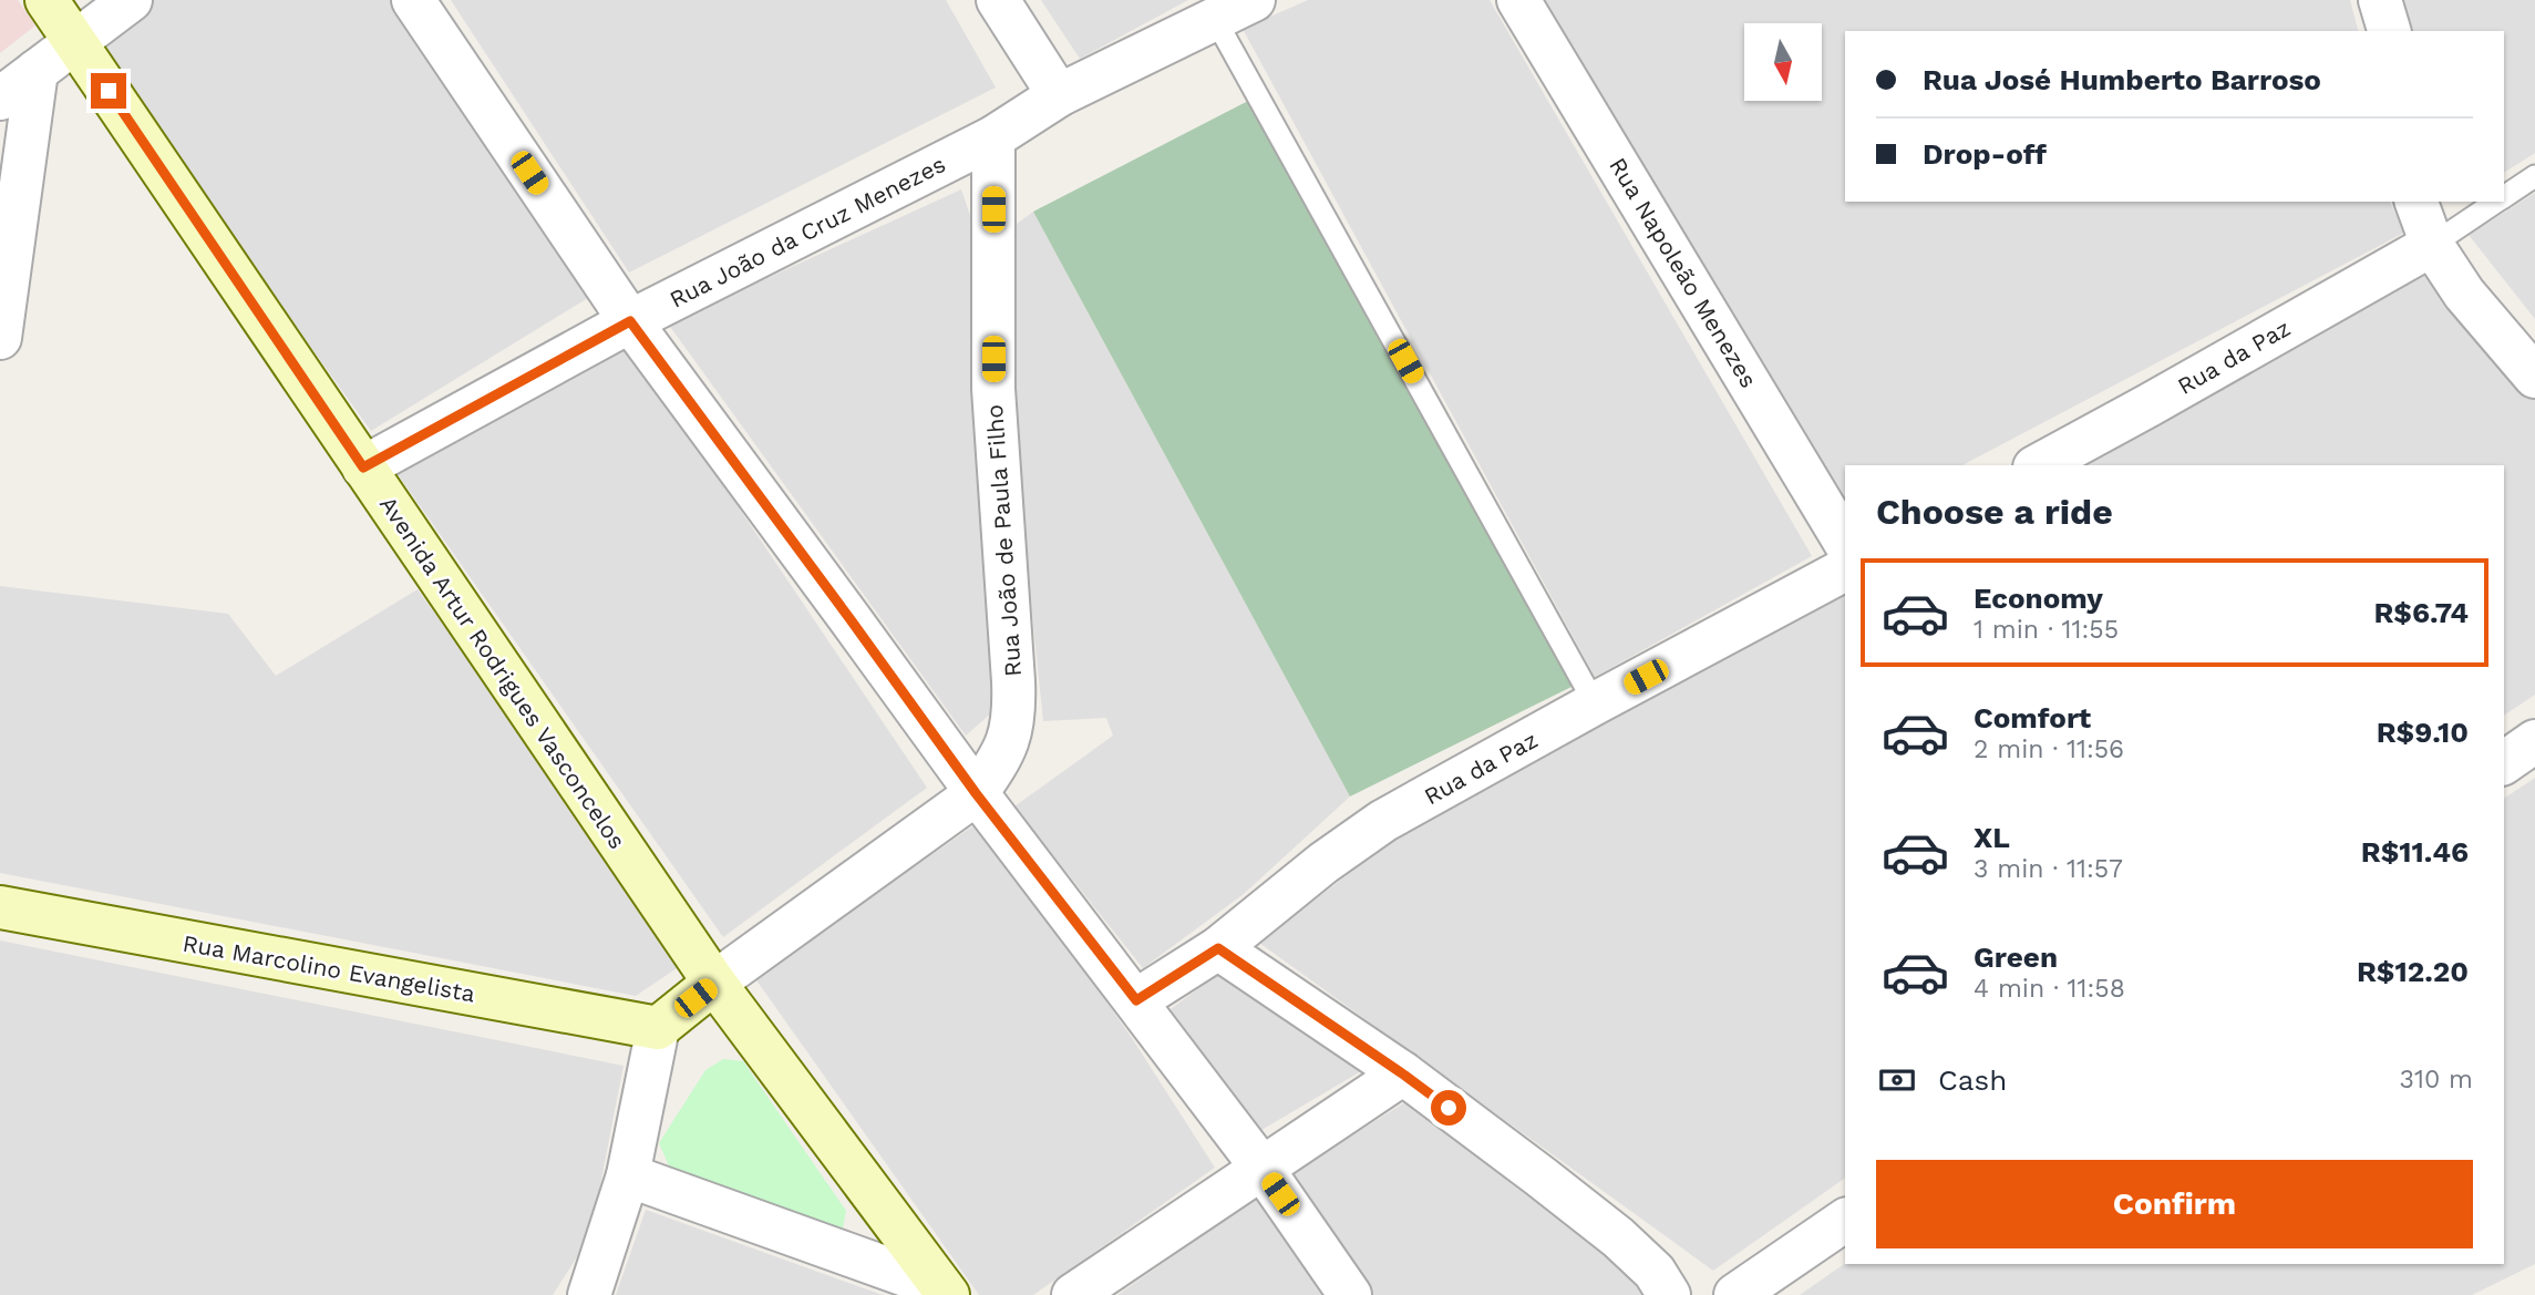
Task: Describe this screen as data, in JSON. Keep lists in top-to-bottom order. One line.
{"streets":{"main road":["Avenida Artur Rodrigues Vasconcelos","Rua Marcolino Evangelista"],"street":["Rua João da Cruz Menezes","Rua Napoleão Menezes","Rua da Paz","Rua João de Paula Filho"]},"crossings":[["Rua João da Cruz Menezes","Rua João de Paula Filho"],["Rua João da Cruz Menezes","Avenida Artur Rodrigues Vasconcelos"],["Rua João de Paula Filho","Avenida Artur Rodrigues Vasconcelos"]],"north":"bottom","page":{"banner":["Rua José Humberto Barroso","Drop-off"],"heading":"Choose a ride","list":[{"name":"Economy","note":"1 min · 11:55","value":"R$6.74"},{"name":"Comfort","note":"2 min · 11:56","value":"R$9.10"},{"name":"XL","note":"3 min · 11:57","value":"R$11.46"},{"name":"Green","note":"4 min · 11:58","value":"R$12.20"}],"pay":["Cash","310 m"],"buttons":"Confirm"}}
